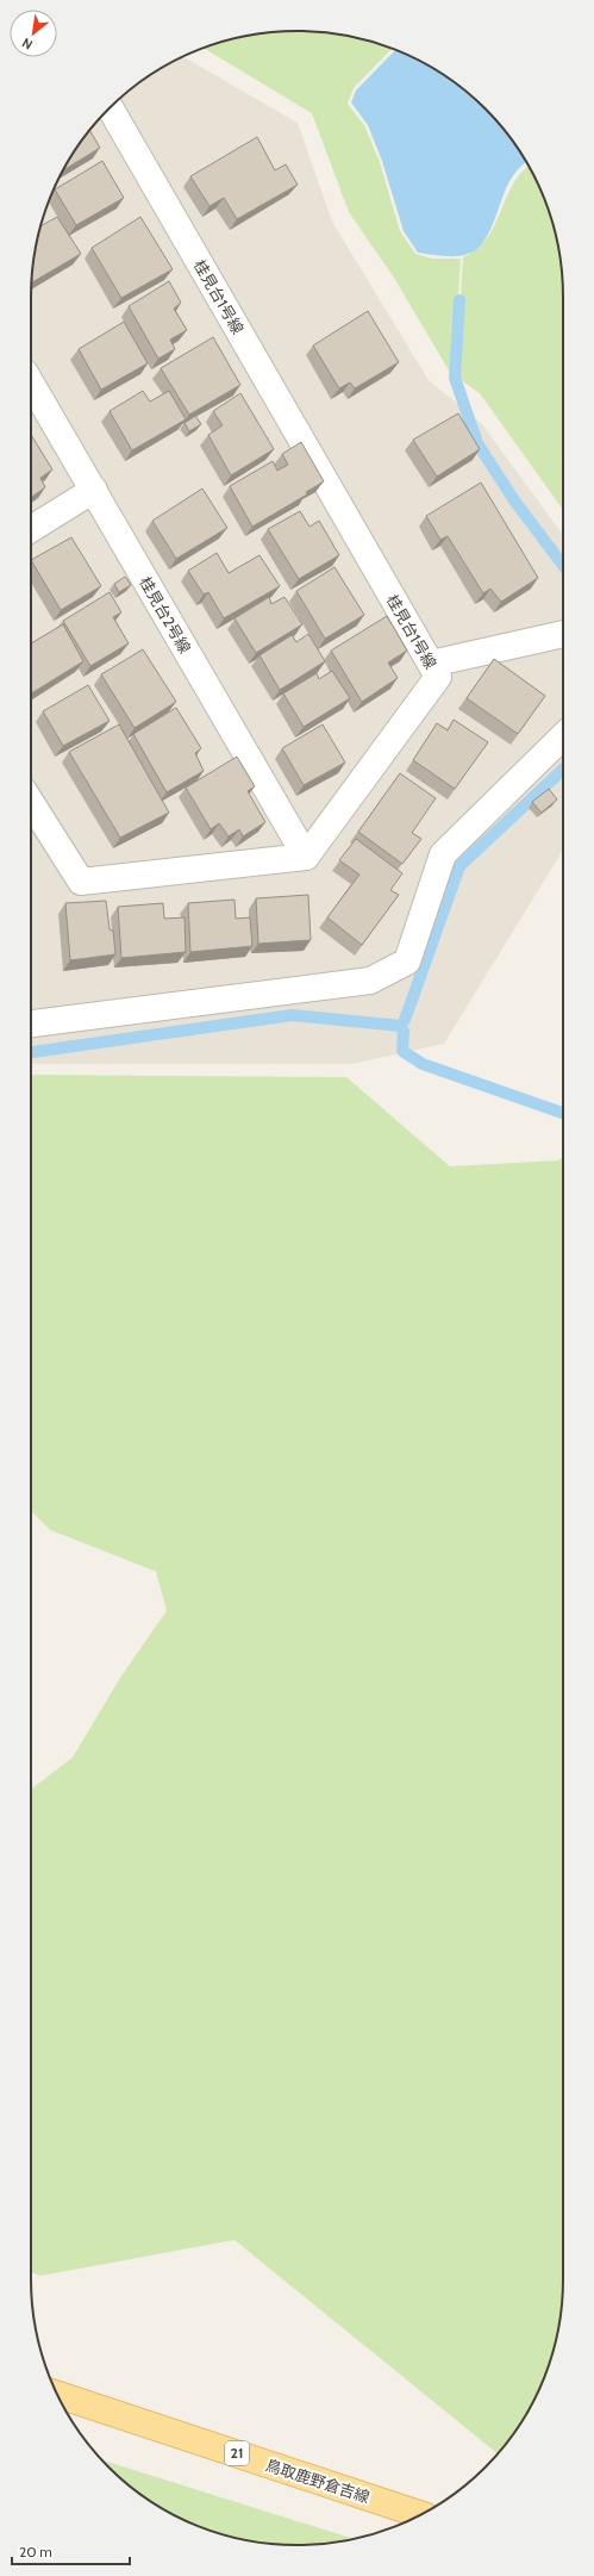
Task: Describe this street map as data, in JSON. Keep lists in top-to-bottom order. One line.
{"streets":{"main road":["21","鳥取鹿野倉吉線"],"street":["桂見台1号線","桂見台2号線"]},"crossings":[["桂見台1号線","桂見台2号線"]],"scale_bar":"20 m","north":"bottom left"}
